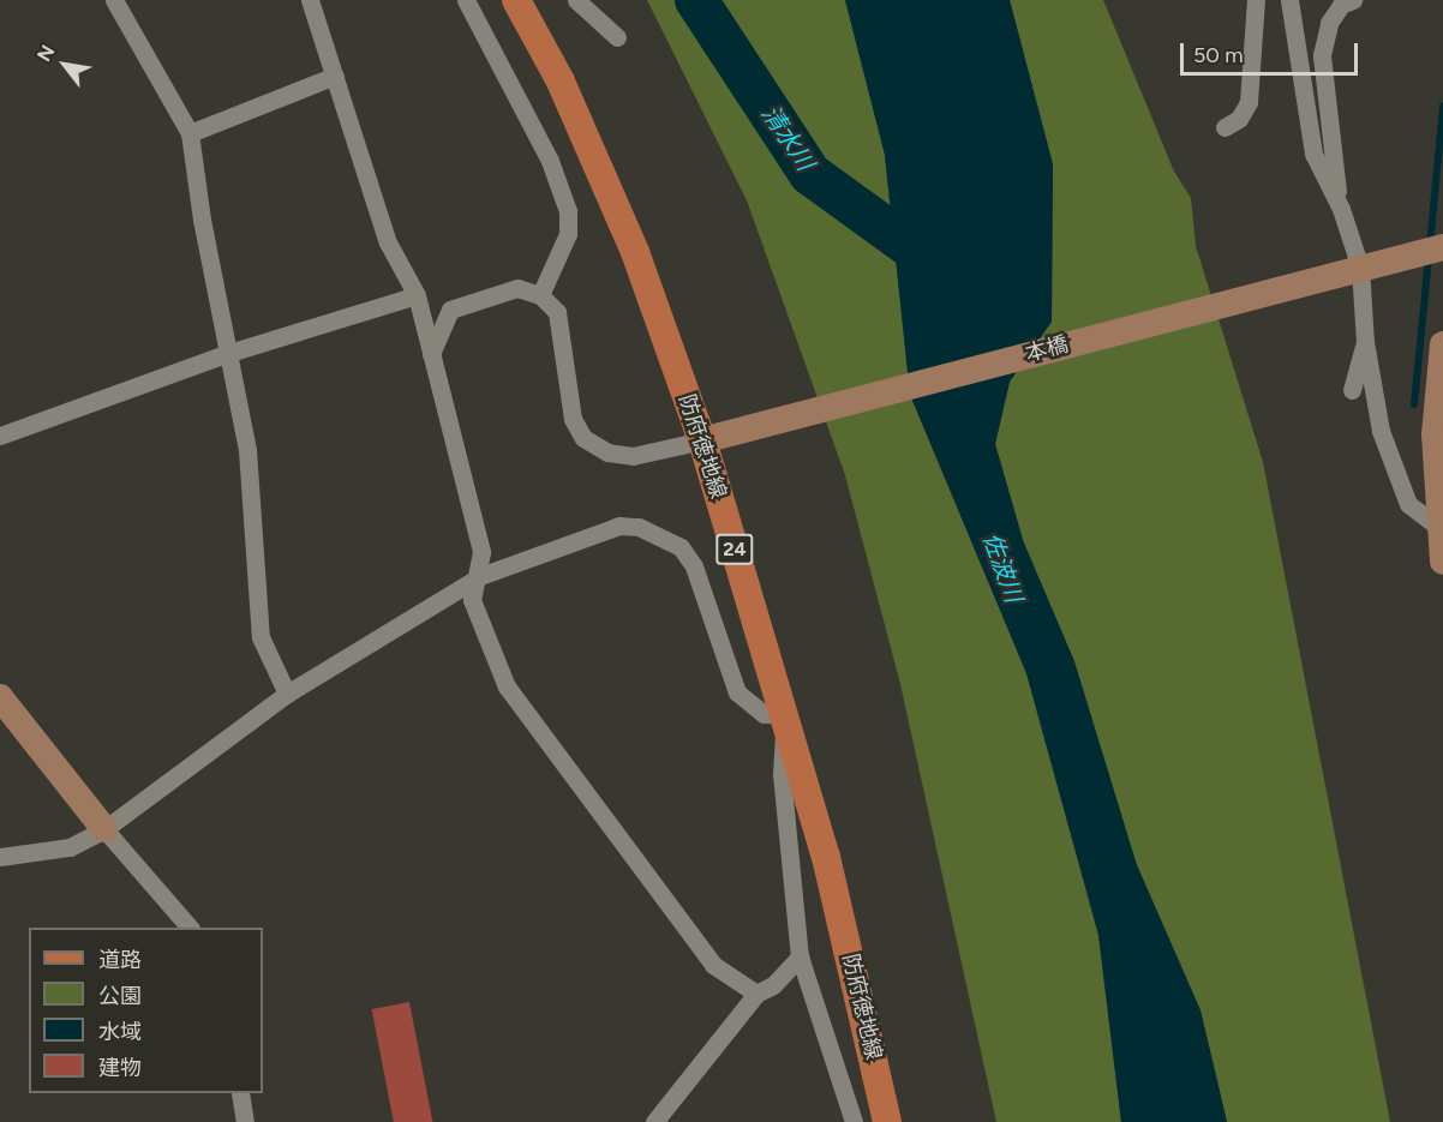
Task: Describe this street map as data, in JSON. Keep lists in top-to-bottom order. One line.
{"streets":{"main road":["防府徳地線","24"],"street":["本橋"]},"crossings":[["本橋","防府徳地線"]],"water":["清水川","佐波川"],"legend":["道路","公園","水域","建物"],"scale_bar":"50 m","north":"top left"}
